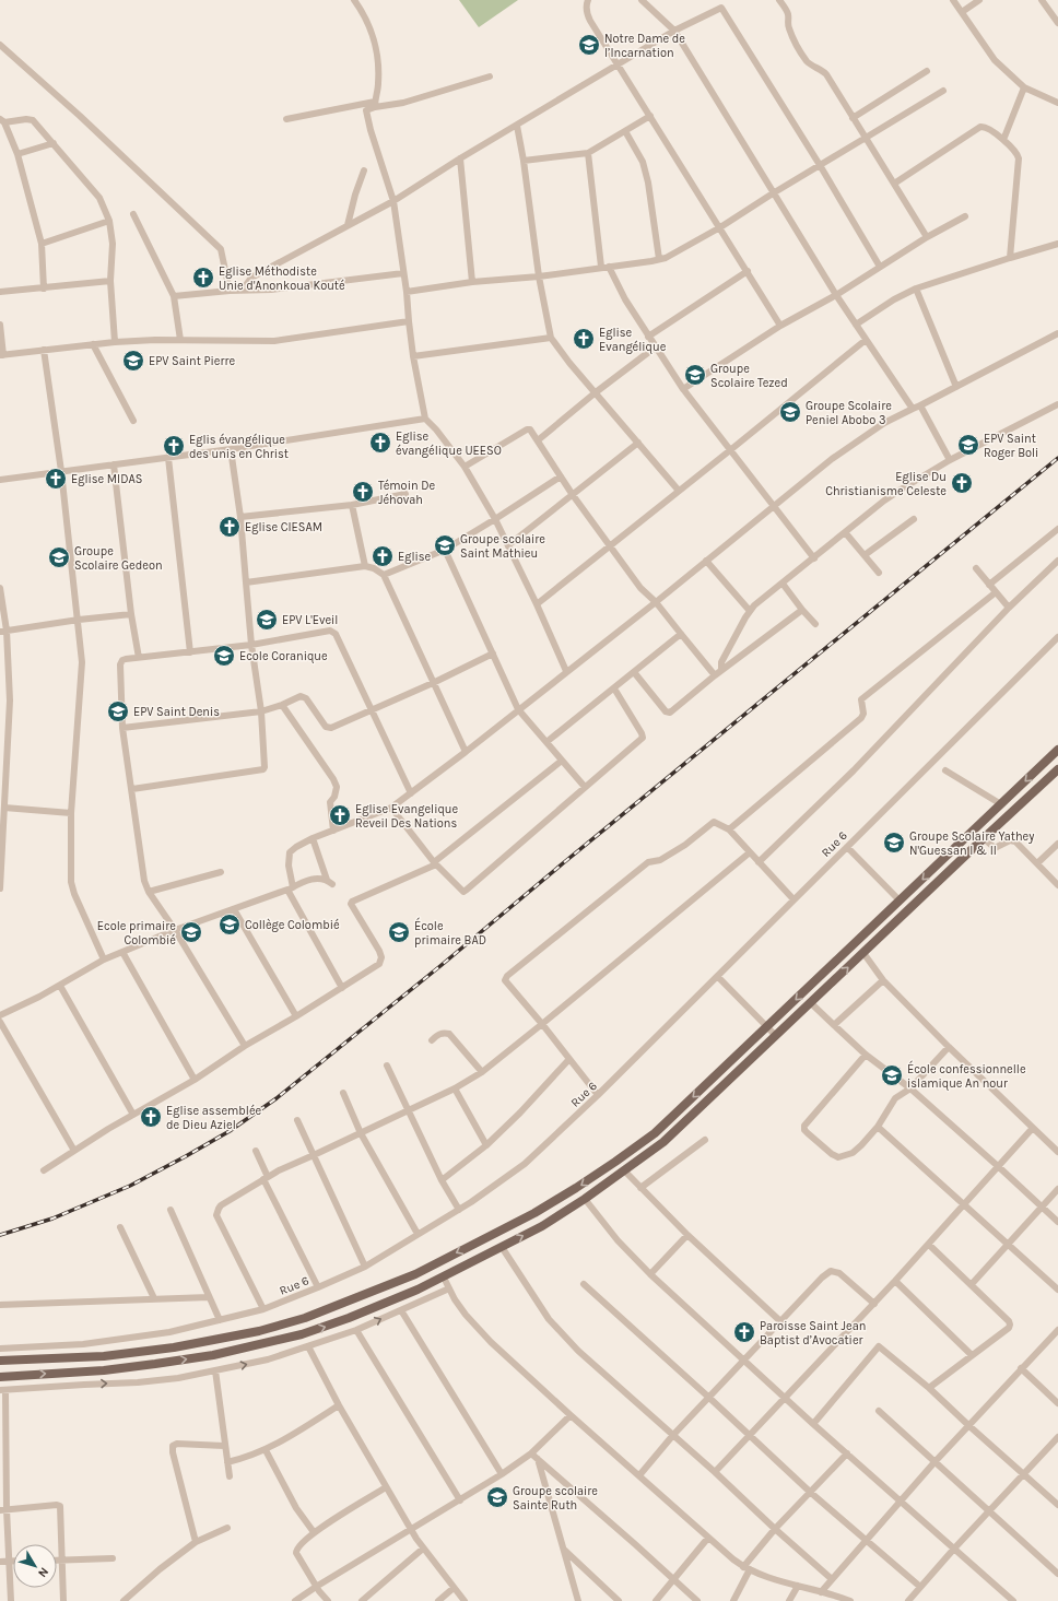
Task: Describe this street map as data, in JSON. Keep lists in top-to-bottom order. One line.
{"streets":{"street":["Rue 6"]},"places":{"school or university":["Notre Dame de l’Incarnation","EPV Saint Pierre","Groupe Scolaire Tezed","Groupe Scolaire Peniel Abobo 3","EPV Saint Roger Boli","Groupe scolaire Saint Mathieu","Groupe Scolaire Gedeon","EPV L'Eveil","Ecole Coranique","EPV Saint Denis","Groupe Scolaire Yathey N'Guessan I & II","Collège Colombié","Ecole primaire Colombié","École primaire BAD","École confessionnelle islamique An nour","Groupe scolaire Sainte Ruth"],"church":["Eglise Méthodiste Unie d'Anonkoua Kouté","Eglise Evangélique","Eglise évangélique UEESO","Eglis évangélique des unis en Christ","Eglise MIDAS","Eglise Du Christianisme Celeste","Témoin De Jéhovah","Eglise CIESAM","Eglise","Eglise Evangelique Reveil Des Nations","Eglise assemblée de Dieu Aziel","Paroisse Saint Jean Baptist d’Avocatier"]},"north":"bottom right"}
